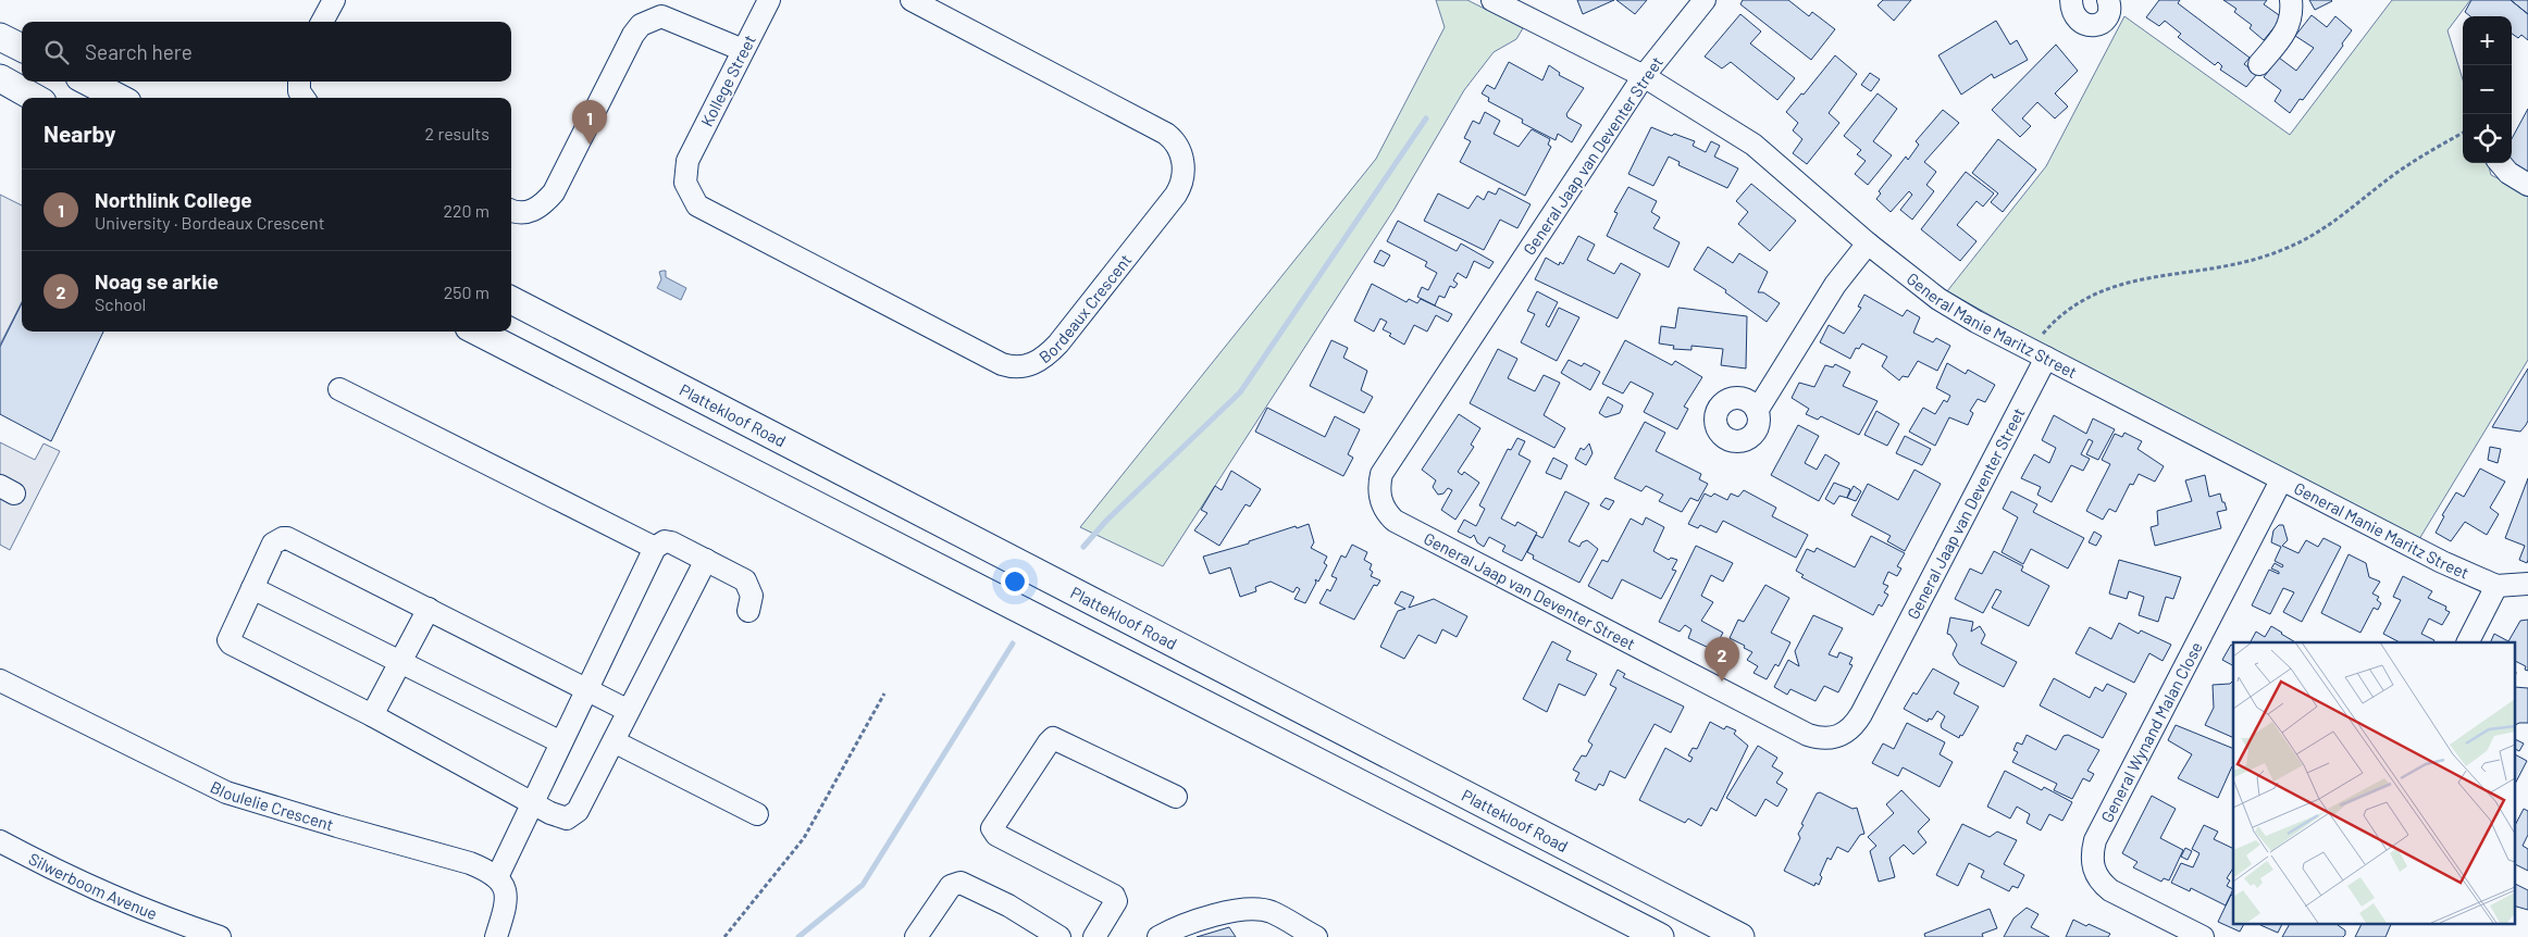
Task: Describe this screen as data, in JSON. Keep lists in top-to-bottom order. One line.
{"streets":{"main road":["Plattekloof Road"],"street":["Kollege Street","General Jaap van Deventer Street","Bordeaux Crescent","General Manie Maritz Street","General Wynand Malan Close","Bloulelie Crescent","Silwerboom Avenue"]},"crossings":[["Kollege Street","Bordeaux Crescent"],["General Jaap van Deventer Street","General Manie Maritz Street"],["General Manie Maritz Street","General Wynand Malan Close"]],"page":{"map_buttons":["+","−"],"search":"Search here","heading":["Nearby","2 results"],"pins":["1","2"],"list":[{"mark":"1","name":"Northlink College","note":"University · Bordeaux Crescent","value":"220 m"},{"mark":"2","name":"Noag se arkie","note":"School","value":"250 m"}]}}
